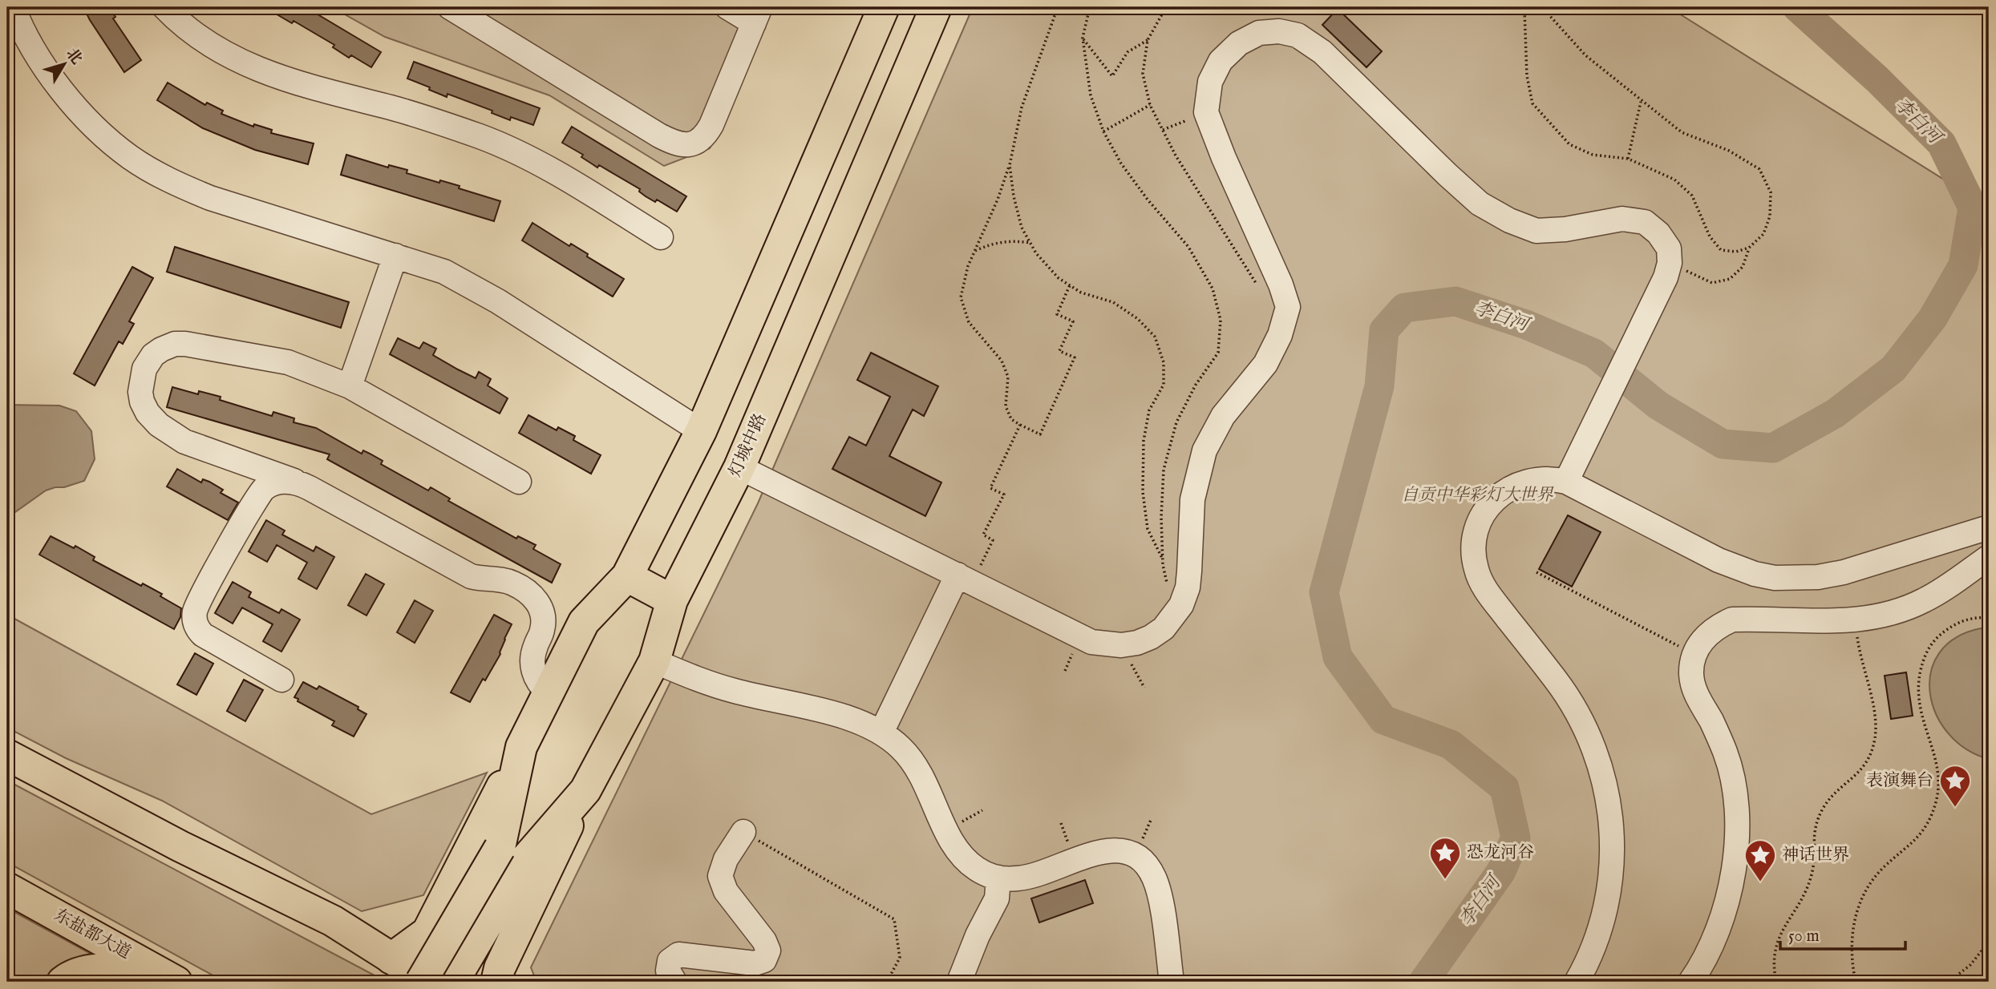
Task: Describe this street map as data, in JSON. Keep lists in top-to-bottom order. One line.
{"streets":{"main road":["灯城中路","东盐都大道"]},"water":["李白河"],"parks":["自贡中华彩灯大世界"],"places":{"place":["表演舞台","恐龙河谷","神话世界"]},"scale_bar":"50 m","north":"top right"}
